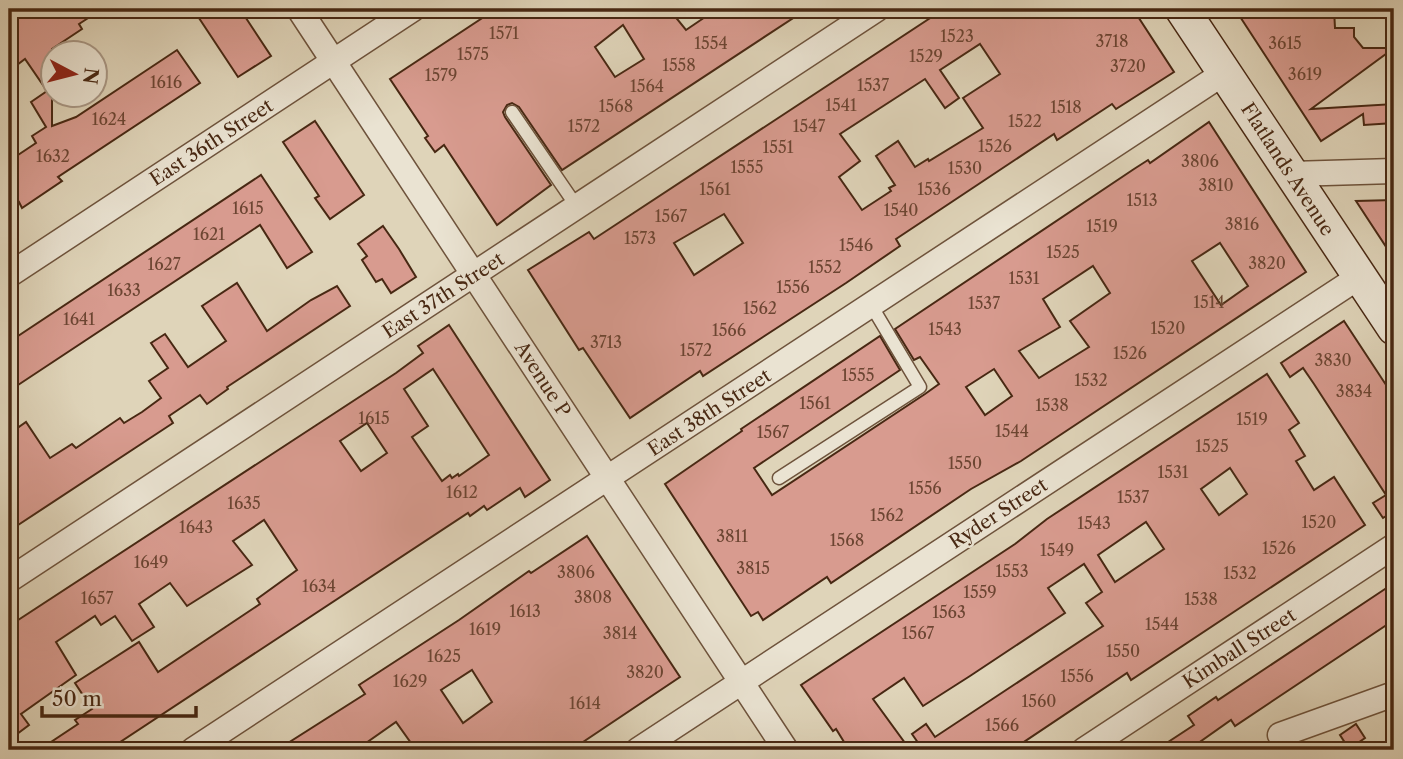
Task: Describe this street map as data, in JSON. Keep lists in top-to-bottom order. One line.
{"streets":{"main road":["Flatlands Avenue"],"street":["East 36th Street","East 37th Street","Avenue P","East 38th Street","Ryder Street","Kimball Street"]},"crossings":[["East 36th Street","Avenue P"],["Flatlands Avenue","East 38th Street"],["Flatlands Avenue","Ryder Street"],["East 37th Street","Avenue P"],["Avenue P","East 38th Street"],["Avenue P","Ryder Street"]],"house_numbers":["1571","1523","3718","1554","3615","1575","1529","1558","3720","3619","1579","1616","1537","1564","1541","1568","1518","1624","1522","1572","1547","1526","1551","1632","3806","1555","1530","3810","1561","1536","1513","1615","1540","1567","3816","1519","1621","1573","1546","1525","3820","1627","1552","1531","1556","1633","1514","1537","1562","1641","1520","1543","1566","3713","1572","1526","3830","1555","1532","3834","1561","1538","1615","1519","1544","1567","1525","1550","1531","1556","1612","1537","1635","1562","1520","1543","1643","3811","1568","1526","1549","1649","3815","1553","3806","1532","1634","1559","3808","1657","1538","1613","1563","1544","1619","3814","1567","1550","1625","3820","1556","1629","1560","1614","1566"],"scale_bar":"50 m","north":"right"}
